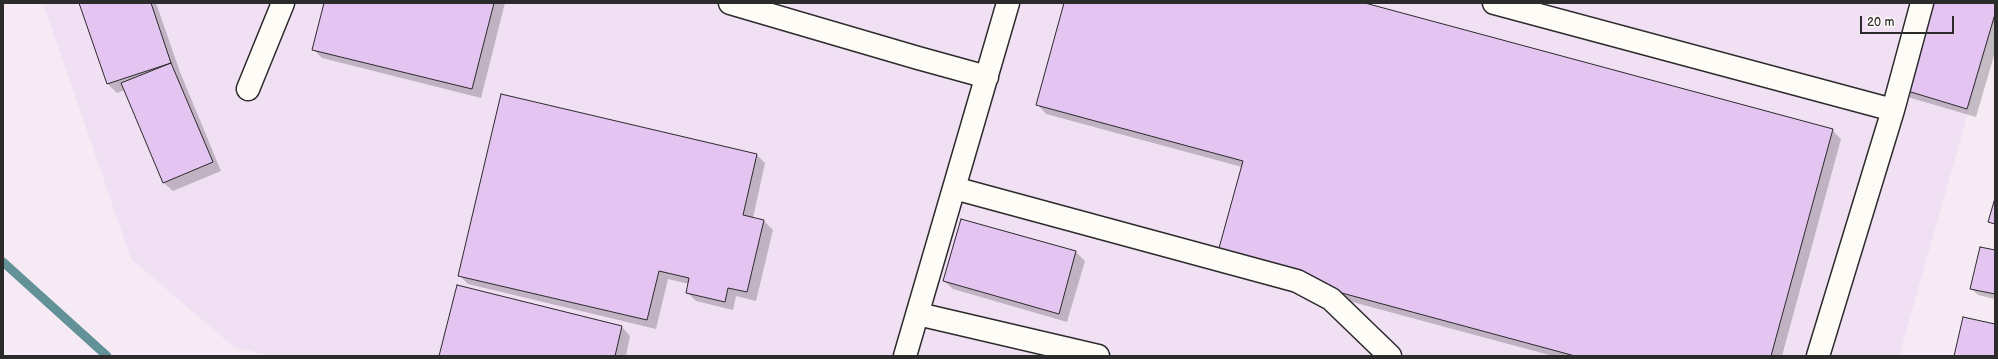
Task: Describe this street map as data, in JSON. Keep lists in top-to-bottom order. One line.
{"scale_bar":"20 m"}
